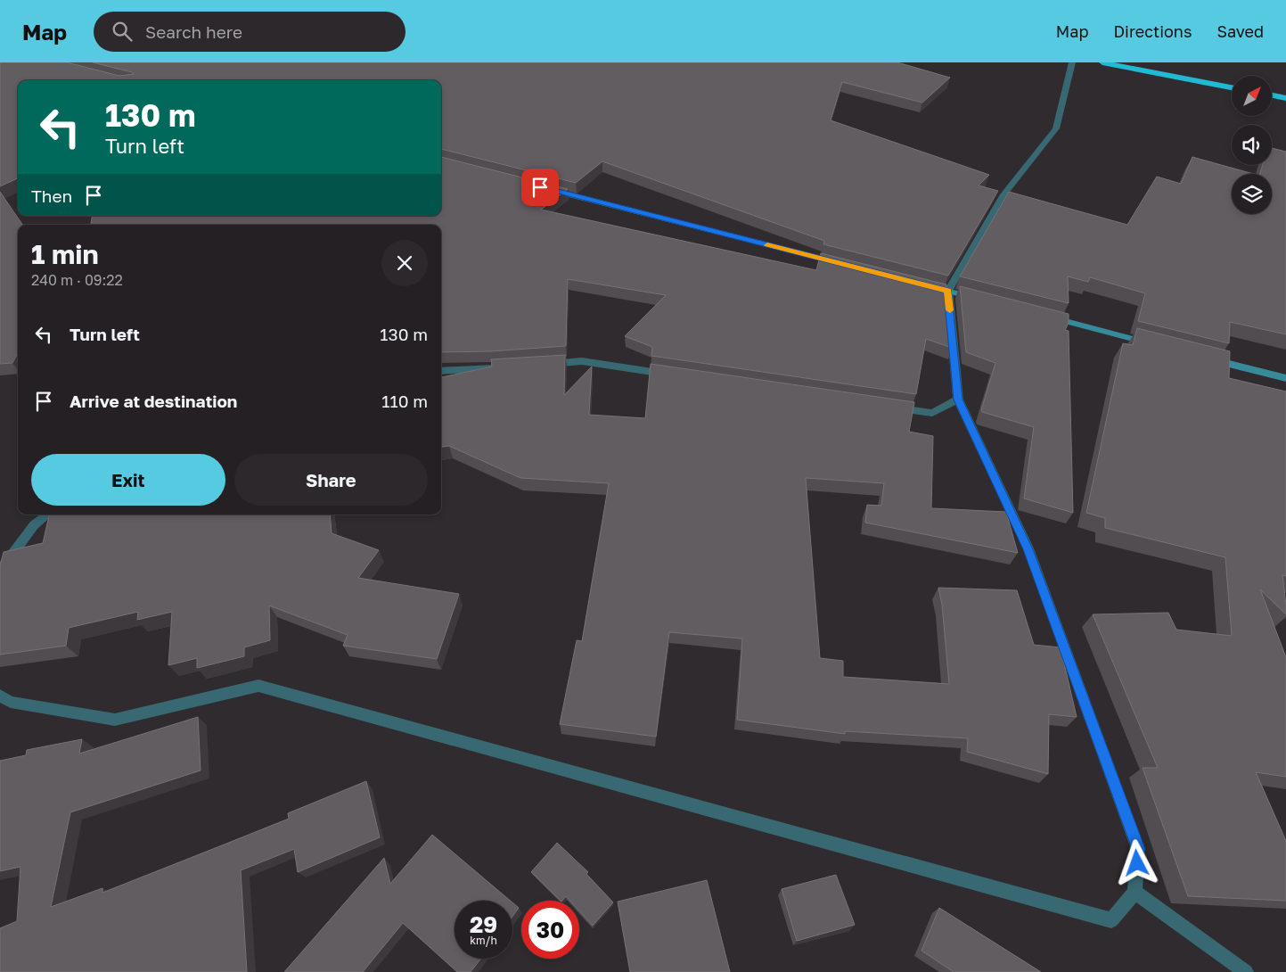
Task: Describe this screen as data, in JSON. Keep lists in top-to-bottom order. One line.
{"north":"top right","page":{"header":"Map","search":"Search here","nav":["Map","Directions","Saved"],"turn":["130 m","Turn left"],"then":"Then","heading":["1 min","240 m · 09:22"],"list":[{"name":"Turn left","value":"130 m"},{"name":"Arrive at destination","value":"110 m"}],"buttons":["Exit","Share"],"speed":"29 km/h","limit":"30"}}
